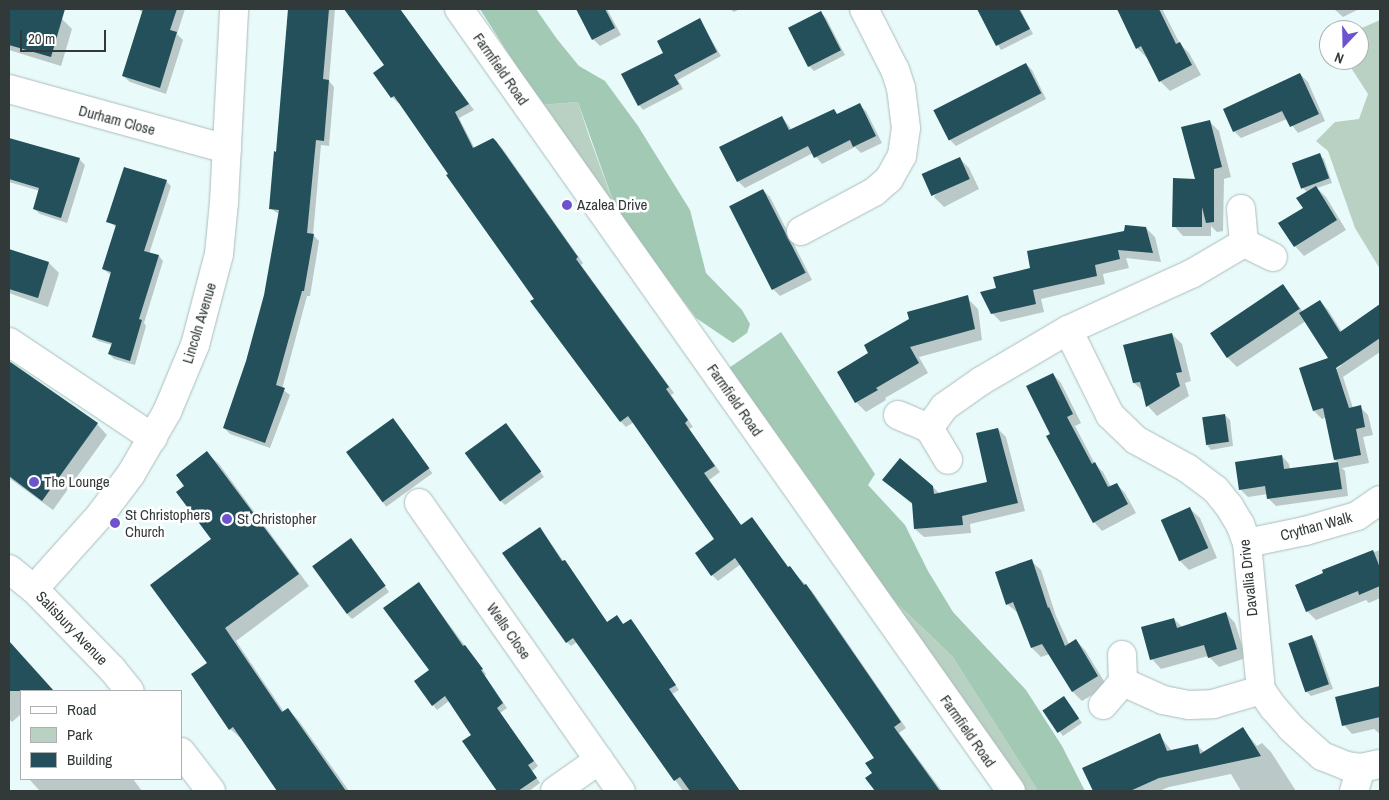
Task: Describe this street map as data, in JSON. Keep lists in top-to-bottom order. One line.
{"streets":{"street":["Farmfield Road","Durham Close","Lincoln Avenue","Crythan Walk","Davallia Drive","Salisbury Avenue","Wells Close"]},"crossings":[["Durham Close","Lincoln Avenue"],["Lincoln Avenue","Salisbury Avenue"],["Crythan Walk","Davallia Drive"]],"places":["Azalea Drive","The Lounge","St Christopher","St Christophers Church"],"legend":["Road","Park","Building"],"scale_bar":"20 m","north":"bottom"}
